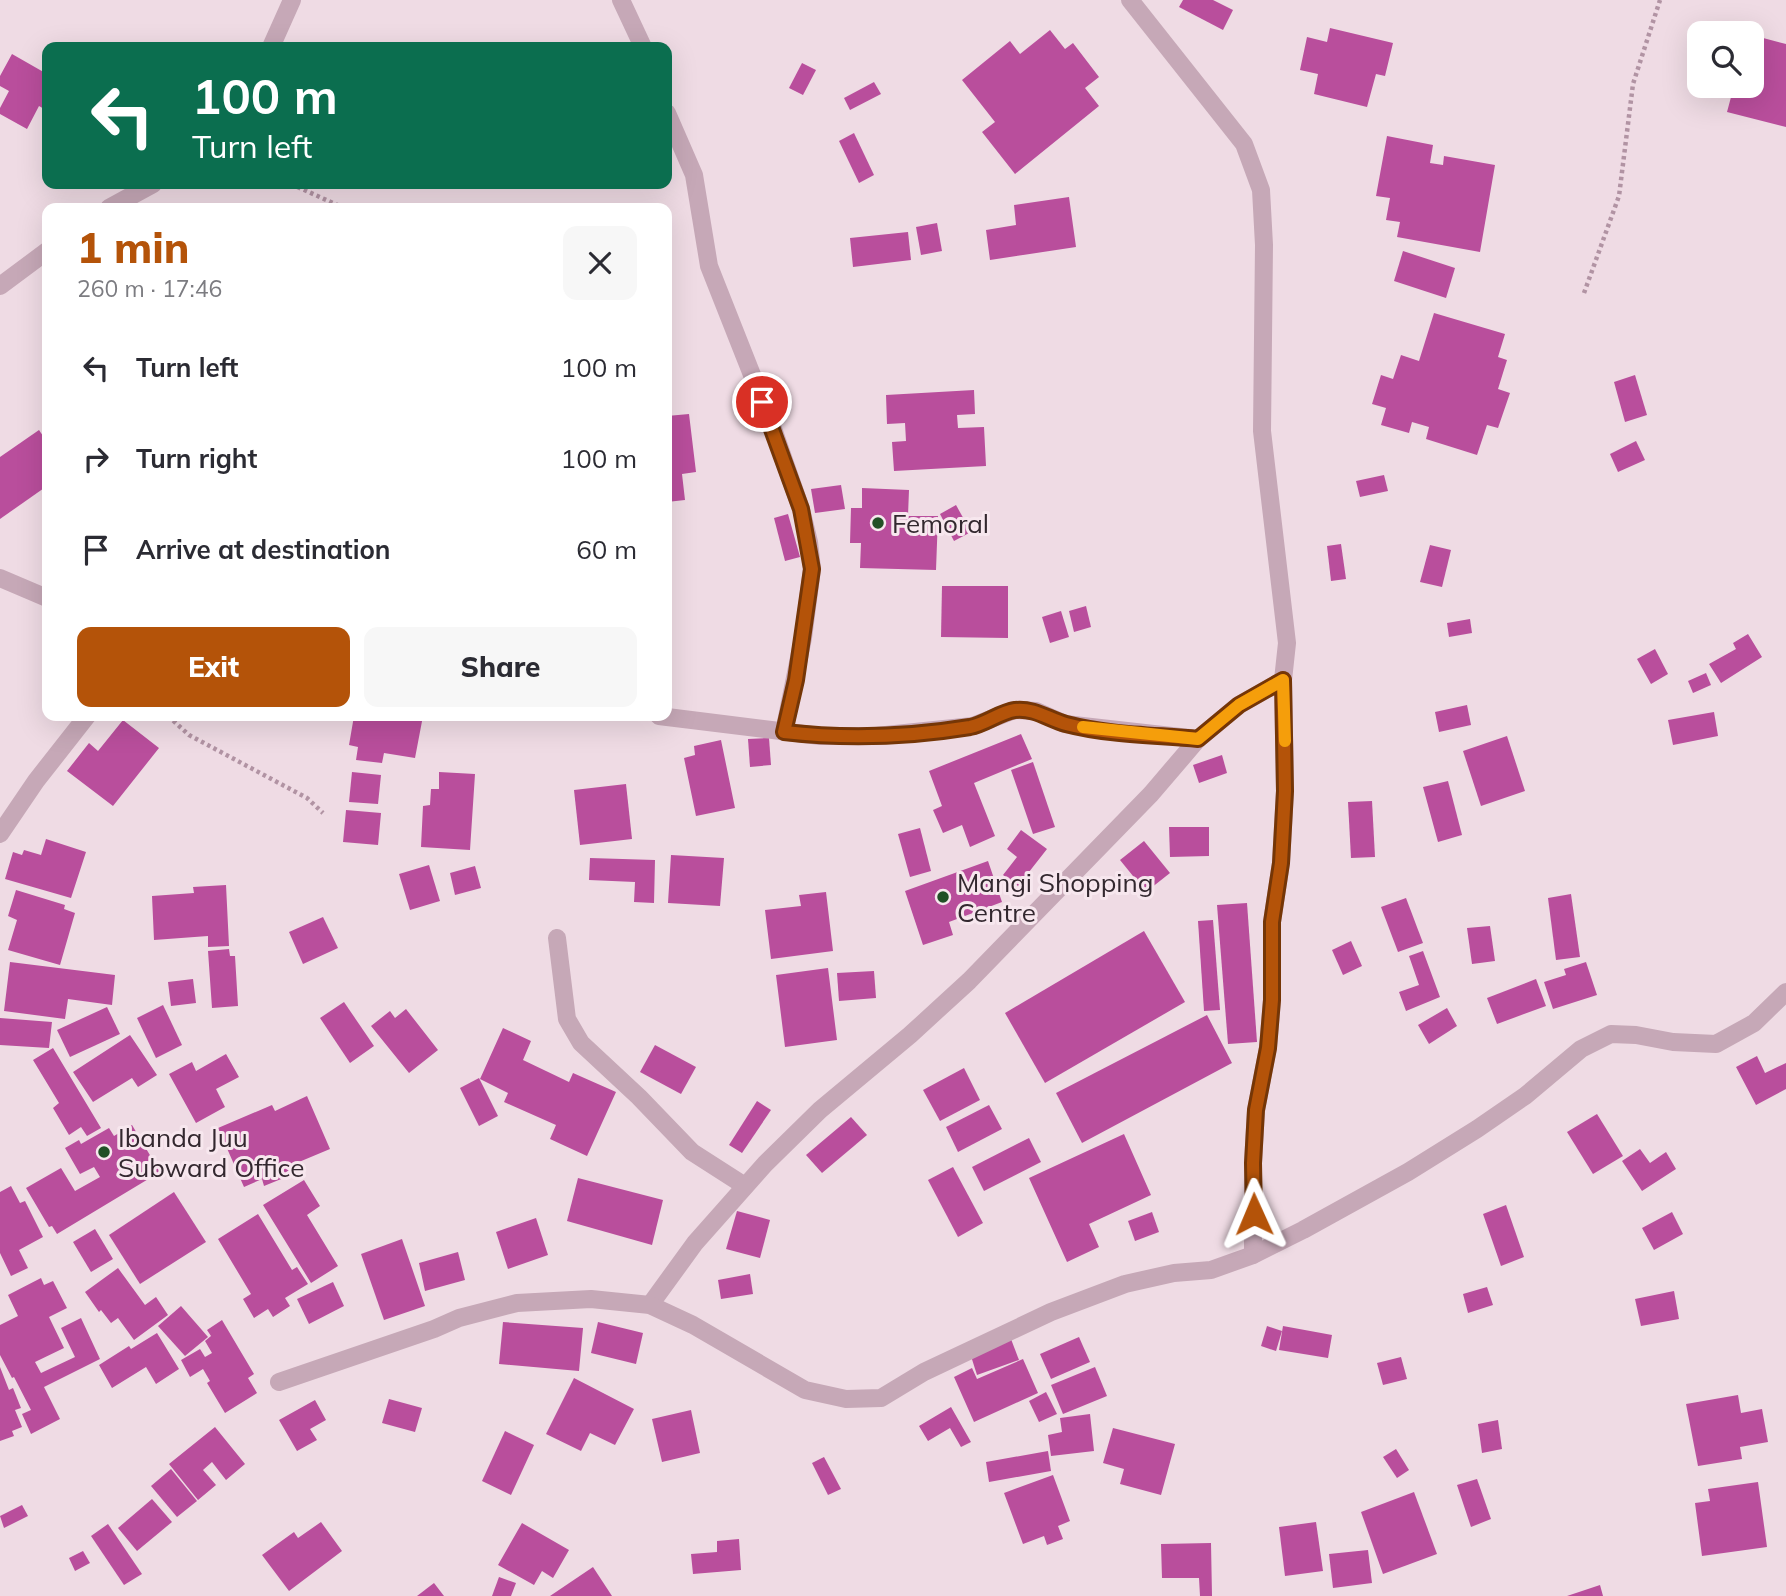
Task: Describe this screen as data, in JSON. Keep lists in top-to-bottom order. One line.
{"places":["Femoral","Mangi Shopping Centre","Ibanda Juu Subward Office"],"page":{"turn":["100 m","Turn left"],"heading":["1 min","260 m · 17:46"],"list":[{"name":"Turn left","value":"100 m"},{"name":"Turn right","value":"100 m"},{"name":"Arrive at destination","value":"60 m"}],"buttons":["Exit","Share"]}}
